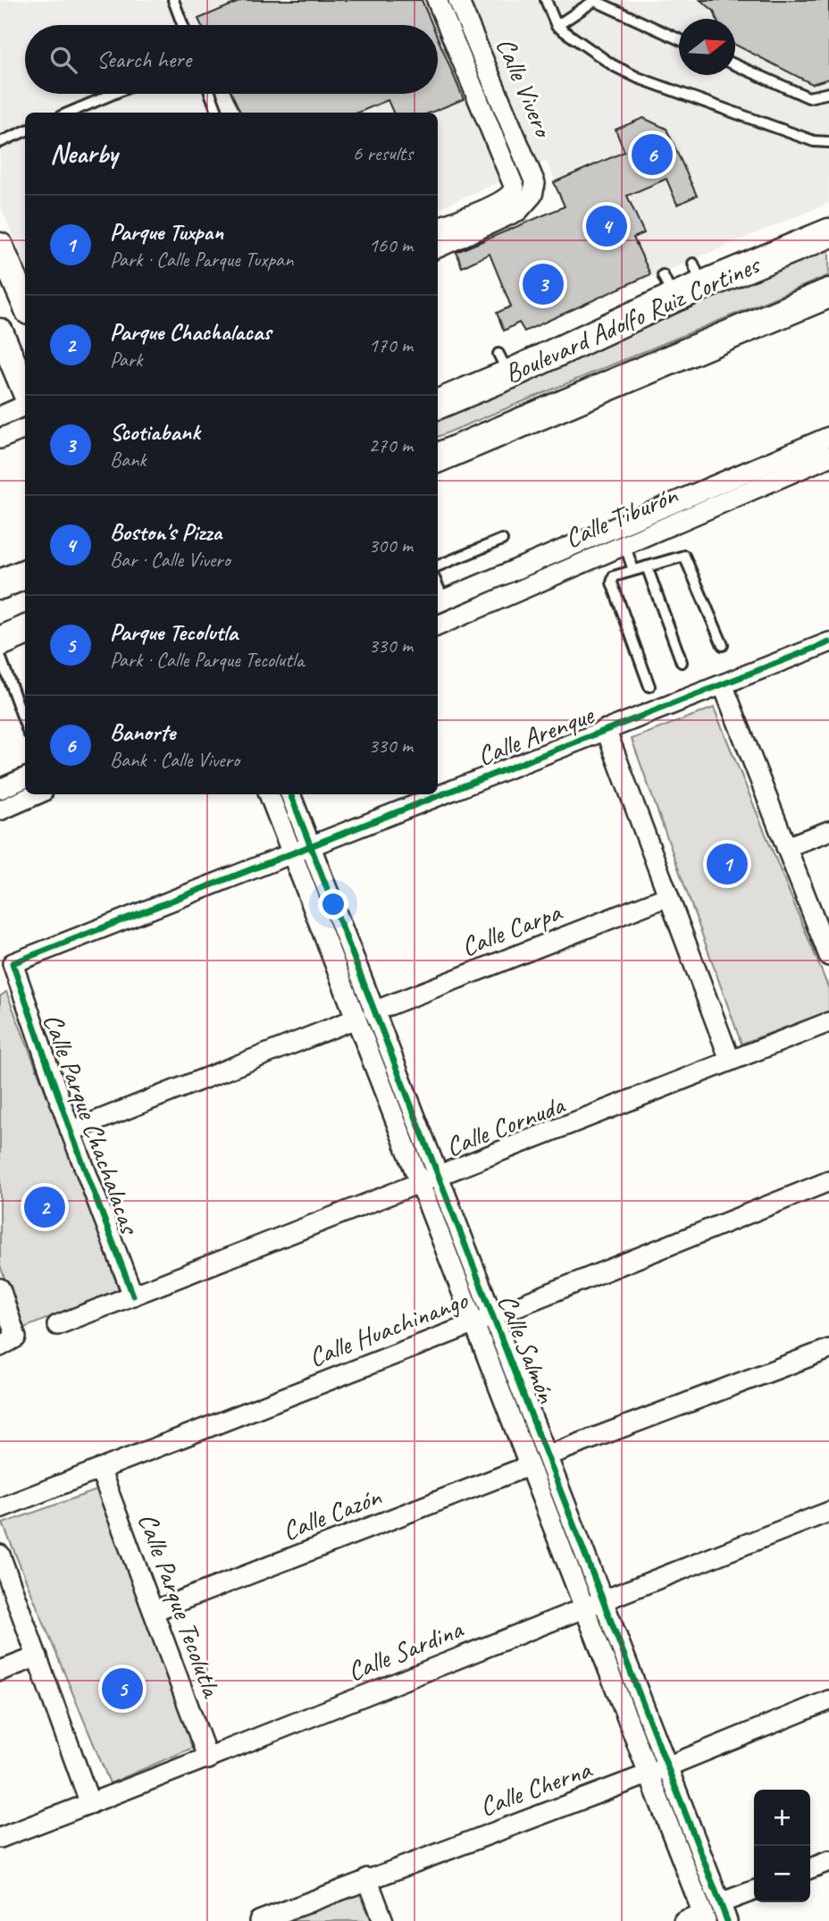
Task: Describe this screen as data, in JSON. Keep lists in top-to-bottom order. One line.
{"streets":{"main road":["Boulevard Adolfo Ruiz Cortines"],"street":["Calle Vivero","Calle Tiburón","Calle Arenque","Calle Carpa","Calle Parque Chachalacas","Calle Cornuda","Calle Huachinango","Calle Salmón","Calle Cazón","Calle Parque Tecolutla","Calle Sardina","Calle Cherna"]},"crossings":[["Calle Arenque","Calle Parque Chachalacas"],["Calle Arenque","Calle Salmón"],["Calle Carpa","Calle Salmón"],["Calle Parque Chachalacas","Calle Cornuda"],["Calle Cornuda","Calle Salmón"],["Calle Huachinango","Calle Salmón"],["Calle Huachinango","Calle Parque Tecolutla"],["Calle Salmón","Calle Cazón"],["Calle Salmón","Calle Sardina"],["Calle Salmón","Calle Cherna"],["Calle Cazón","Calle Parque Tecolutla"],["Calle Parque Tecolutla","Calle Sardina"]],"north":"right","page":{"search":"Search here","heading":["Nearby","6 results"],"pins":["6","4","3","1","2","5"],"list":[{"mark":"1","name":"Parque Tuxpan","note":"Park · Calle Parque Tuxpan","value":"160 m"},{"mark":"2","name":"Parque Chachalacas","note":"Park","value":"170 m"},{"mark":"3","name":"Scotiabank","note":"Bank","value":"270 m"},{"mark":"4","name":"Boston's Pizza","note":"Bar · Calle Vivero","value":"300 m"},{"mark":"5","name":"Parque Tecolutla","note":"Park · Calle Parque Tecolutla","value":"330 m"},{"mark":"6","name":"Banorte","note":"Bank · Calle Vivero","value":"330 m"}],"map_buttons":["+","−"]}}
